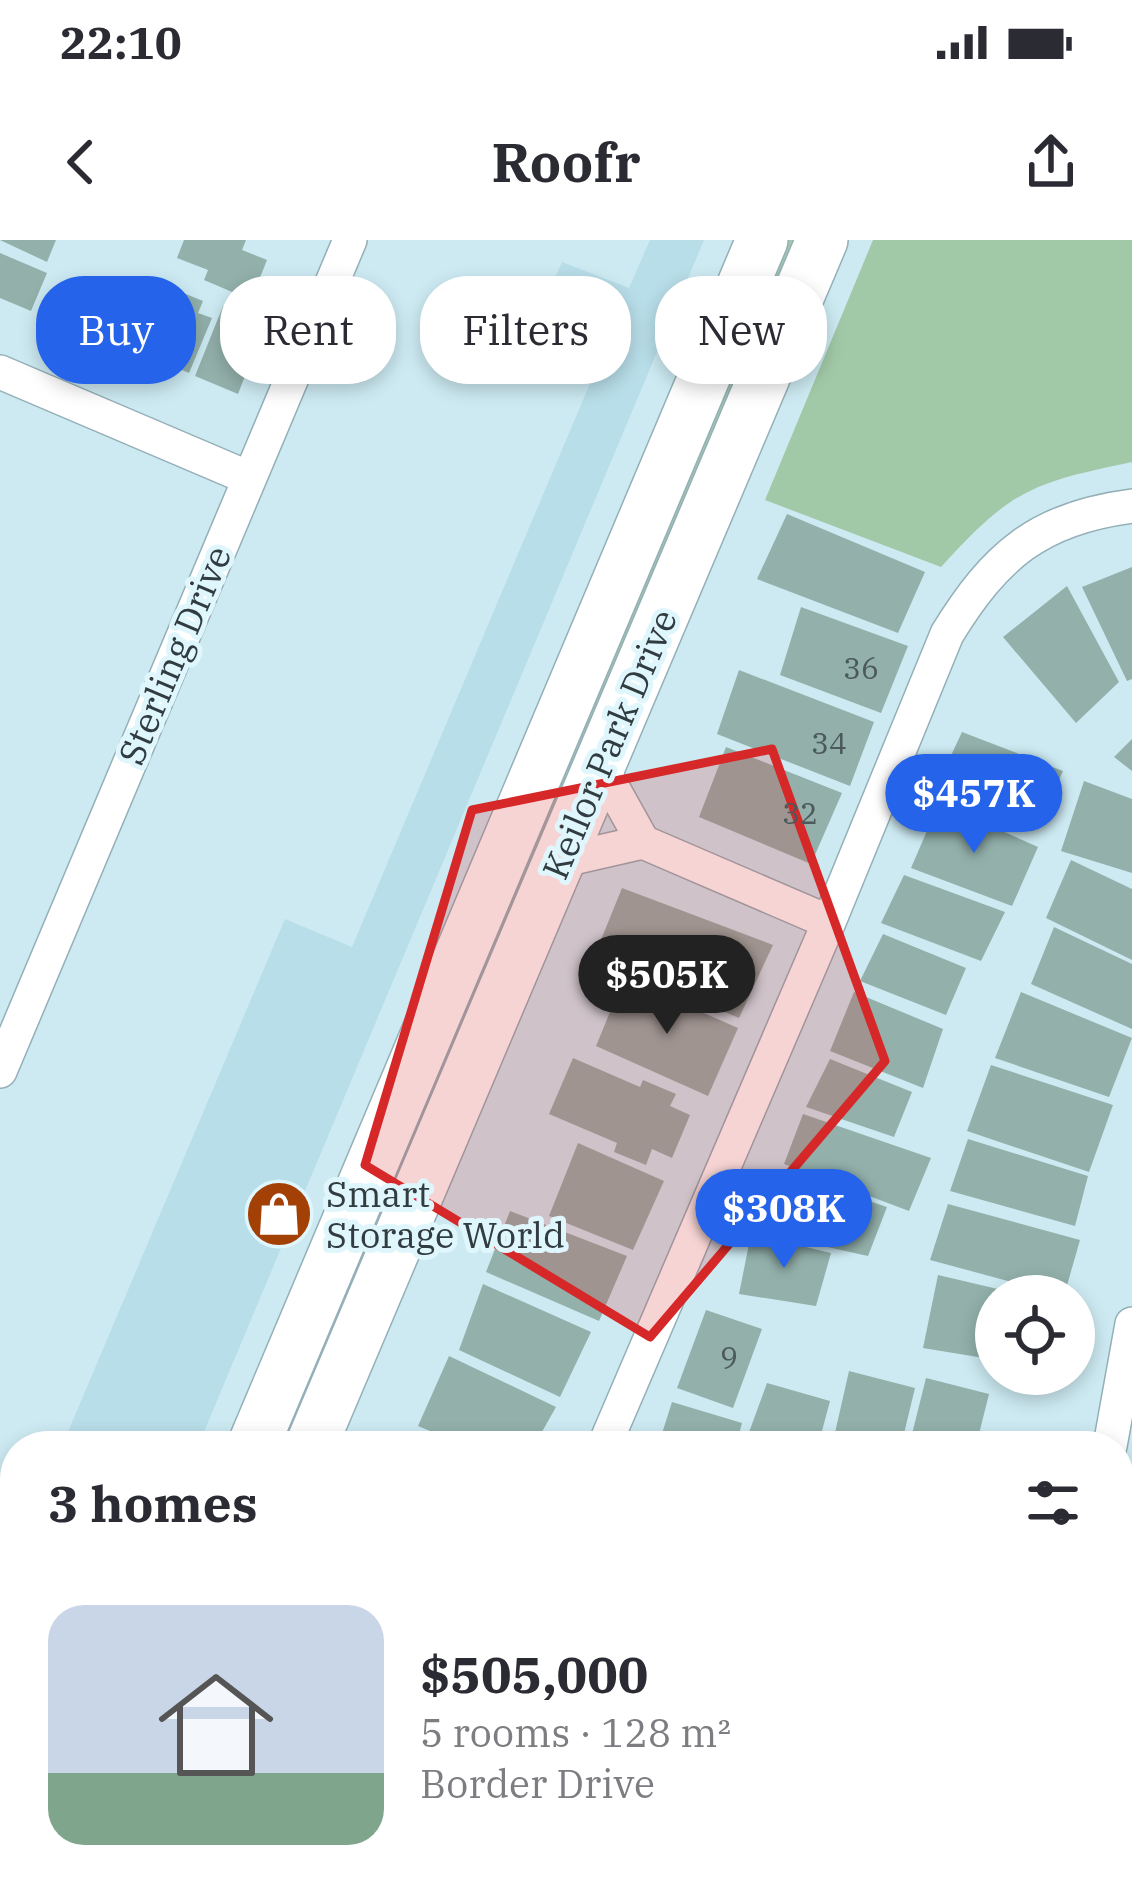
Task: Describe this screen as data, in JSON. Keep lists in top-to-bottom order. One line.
{"streets":{"main road":["Keilor Park Drive"],"street":["Sterling Drive"]},"places":{"shop":["Smart Storage World"]},"house_numbers":["36","34","32","9"],"page":{"status":"22:10","header":"Roofr","chip":["Buy","Rent","Filters","New"],"price":["$457K","$505K","$308K"],"heading":"3 homes","list":[{"name":"$505,000","note":"5 rooms · 128 m² · Border Drive"}]}}
